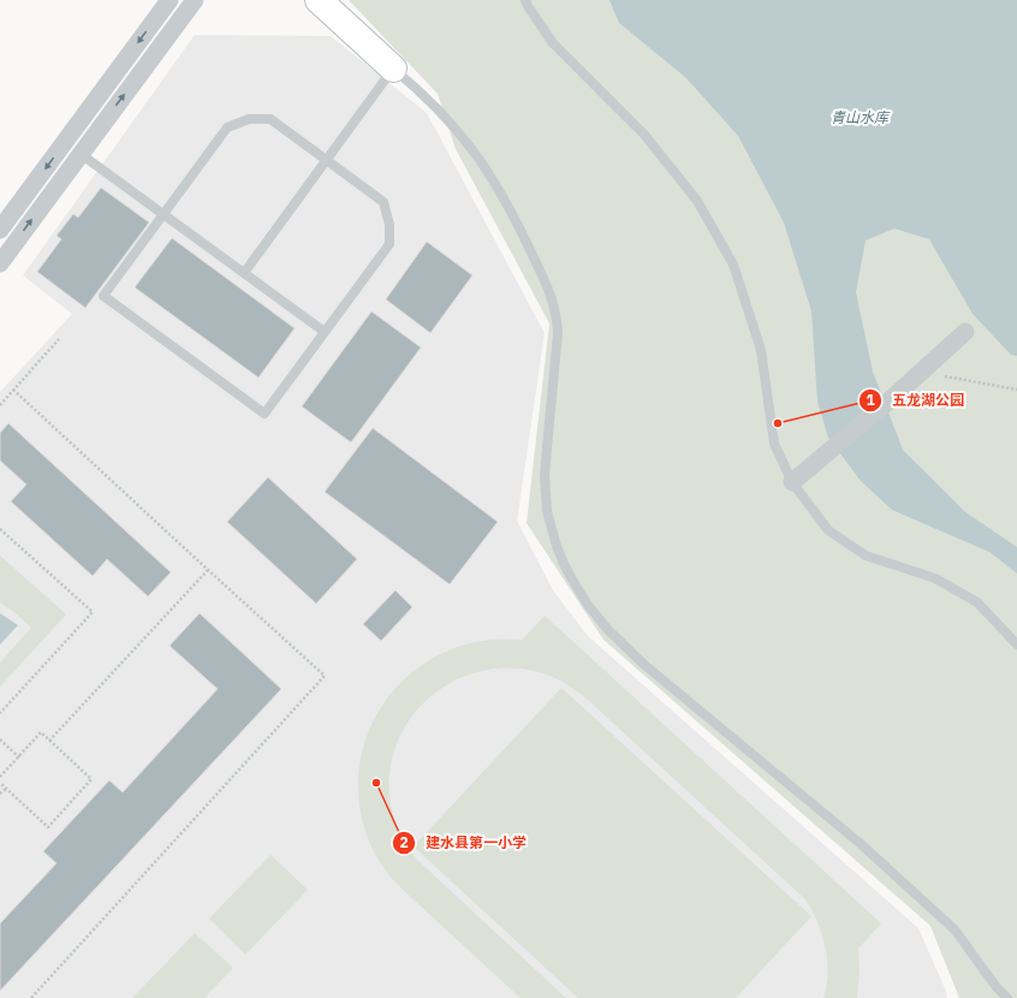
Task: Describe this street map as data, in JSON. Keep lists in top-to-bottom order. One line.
{"water":["青山水库"],"places":["五龙湖公园","建水县第一小学"]}
